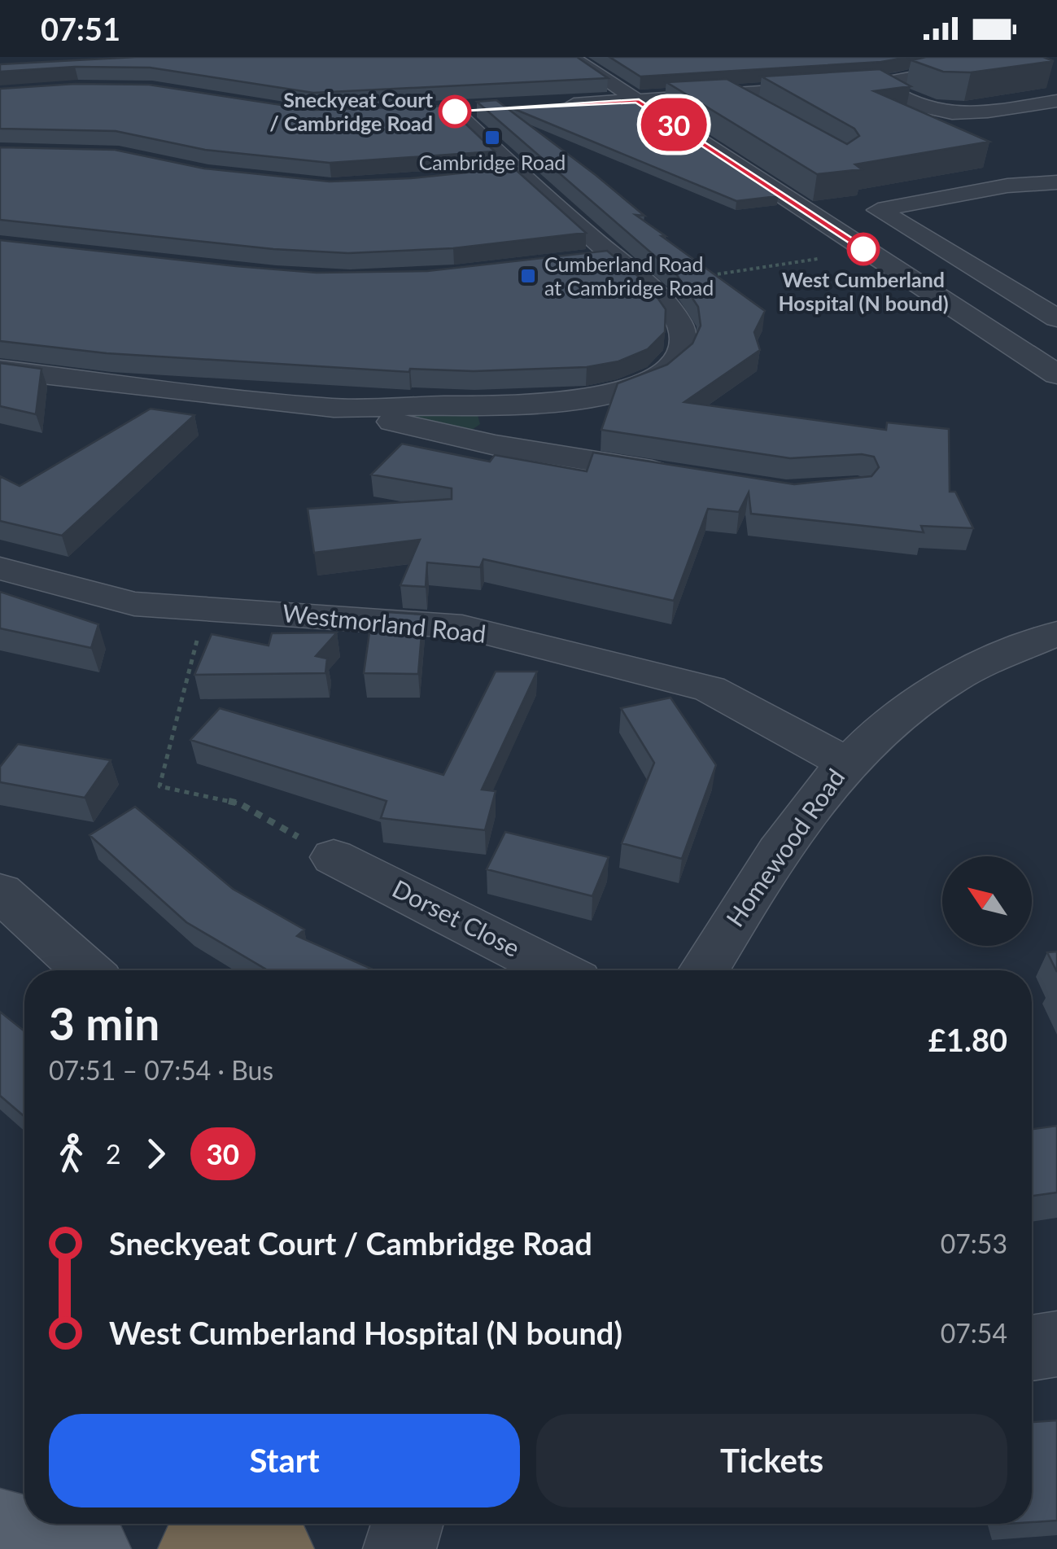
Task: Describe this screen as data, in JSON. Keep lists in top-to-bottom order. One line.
{"streets":{"street":["Westmorland Road","Homewood Road","Dorset Close"]},"crossings":[["Westmorland Road","Homewood Road"]],"places":{"other":["Sneckyeat Court / Cambridge Road","West Cumberland Hospital (N bound)"],"transit":["Cambridge Road","Cumberland Road at Cambridge Road"]},"lines":["bus line 30"],"north":"top left","page":{"status":"07:51","on_map":"30","heading":["3 min","07:51 – 07:54 · Bus","£1.80"],"legs":["2","30"],"list":[{"name":"Sneckyeat Court / Cambridge Road","value":"07:53"},{"name":"West Cumberland Hospital (N bound)","value":"07:54"}],"buttons":["Start","Tickets"]}}
